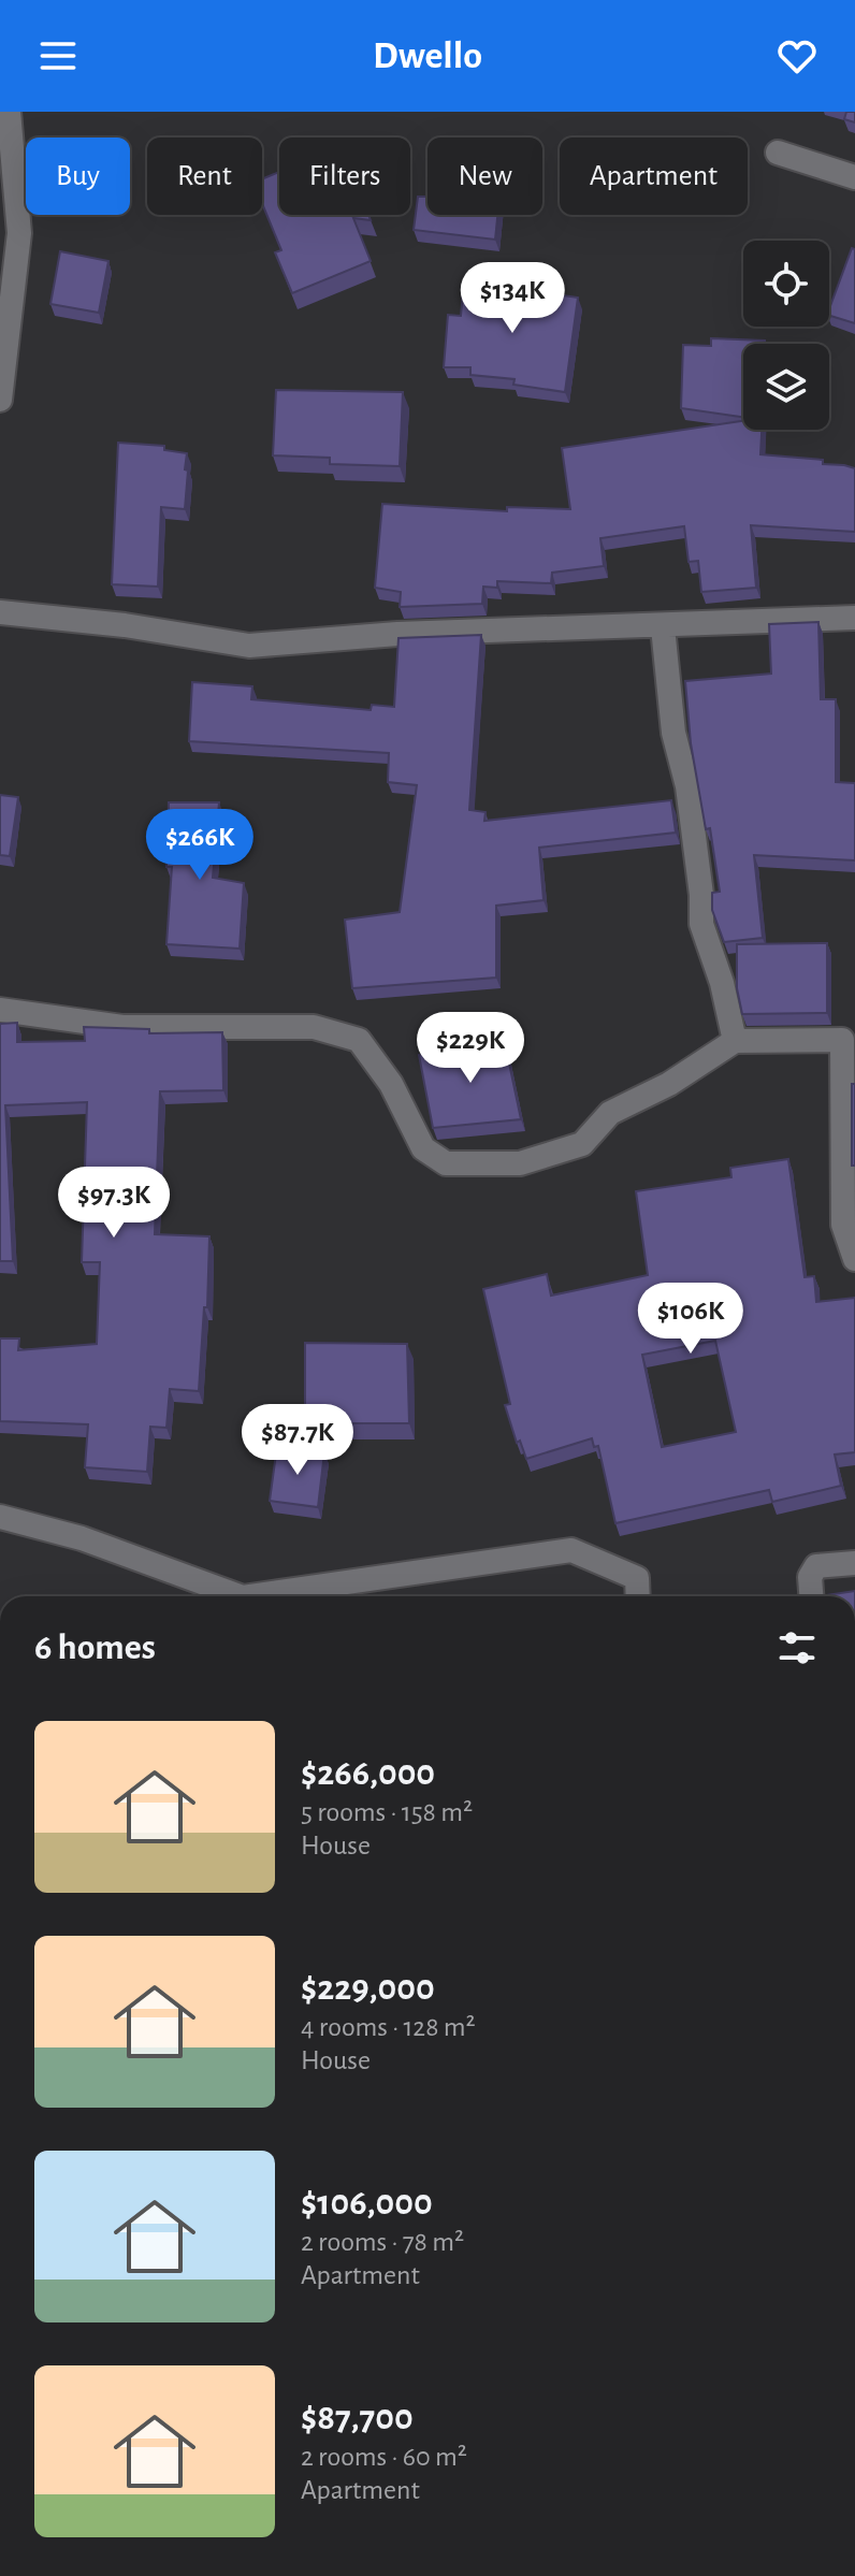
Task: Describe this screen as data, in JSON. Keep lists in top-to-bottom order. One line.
{"page":{"header":"Dwello","chip":["Buy","Rent","Filters","New","Apartment"],"price":["$134K","$266K","$229K","$97.3K","$106K","$87.7K"],"heading":"6 homes","list":[{"name":"$266,000","note":"5 rooms · 158 m² · House"},{"name":"$229,000","note":"4 rooms · 128 m² · House"},{"name":"$106,000","note":"2 rooms · 78 m² · Apartment"},{"name":"$87,700","note":"2 rooms · 60 m² · Apartment"}]}}
